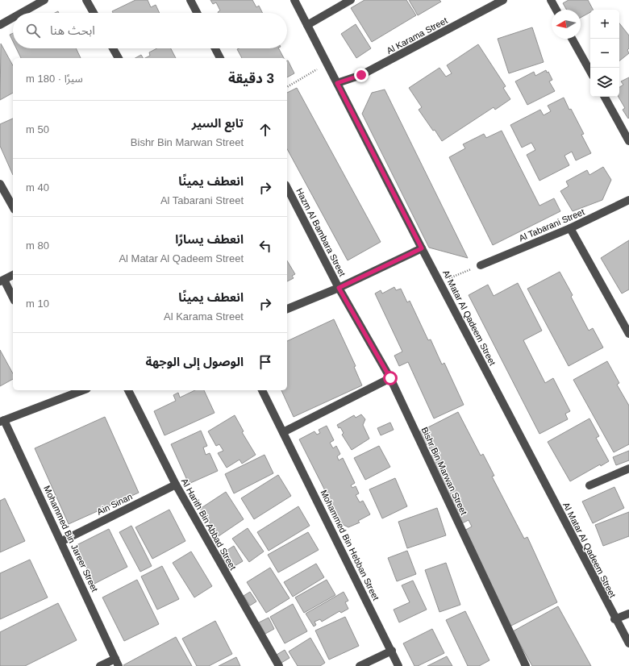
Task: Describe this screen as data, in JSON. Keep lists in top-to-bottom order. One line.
{"streets":{"street":["Al Karama Street","Al Tabarani Street","Hazm Al Bambara Street","Al Matar Al Qadeem Street","Bishr Bin Marwan Street","Ain Sinan","Al Harith Bin Abbad Street","Mohammed Bin Jareer Street","Mohammed Bin Hebban Street"]},"crossings":[["Al Karama Street","Al Matar Al Qadeem Street"],["Hazm Al Bambara Street","Bishr Bin Marwan Street"],["Ain Sinan","Al Harith Bin Abbad Street"],["Ain Sinan","Mohammed Bin Jareer Street"]],"north":"left","page":{"map_buttons":["+","−"],"search":"ابحث هنا","heading":["3 دقيقة","سيرًا · 180 m"],"list":[["تابع السير","Bishr Bin Marwan Street","50 m"],["انعطف يمينًا","Al Tabarani Street","40 m"],["انعطف يسارًا","Al Matar Al Qadeem Street","80 m"],["انعطف يمينًا","Al Karama Street","10 m"],"الوصول إلى الوجهة"]}}
